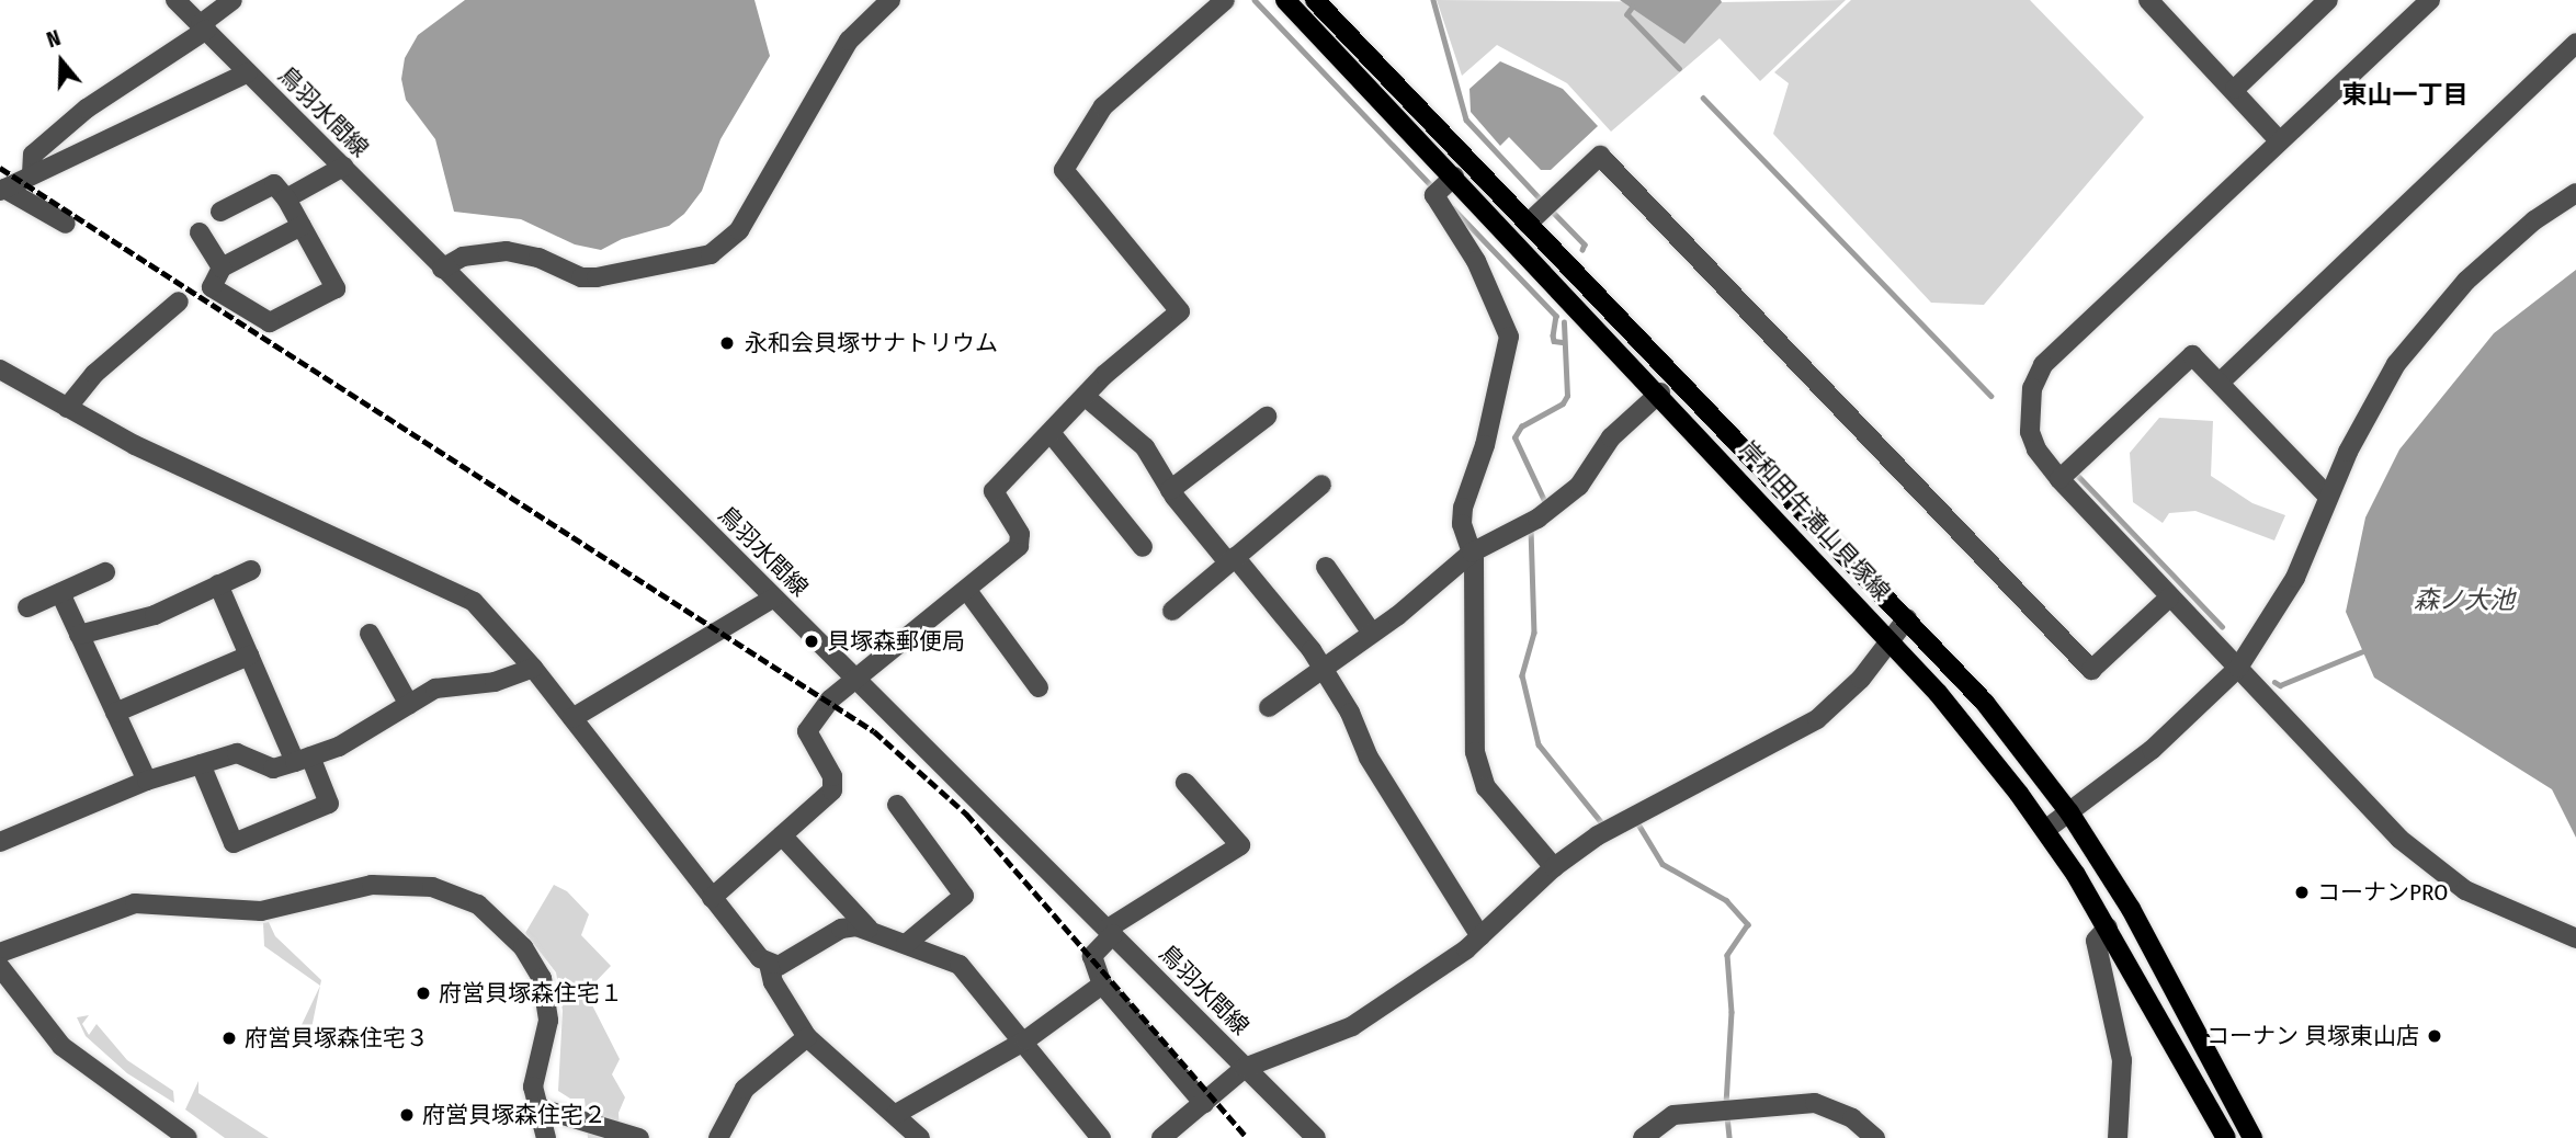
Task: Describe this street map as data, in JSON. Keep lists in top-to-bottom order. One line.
{"streets":{"main road":["岸和田牛滝山貝塚線"],"street":["鳥羽水間線"]},"districts":["東山一丁目"],"water":["森ノ大池"],"places":["永和会貝塚サナトリウム","貝塚森郵便局","コーナンPRO","府営貝塚森住宅１","コーナン 貝塚東山店","府営貝塚森住宅３","府営貝塚森住宅２"],"north":"top"}
